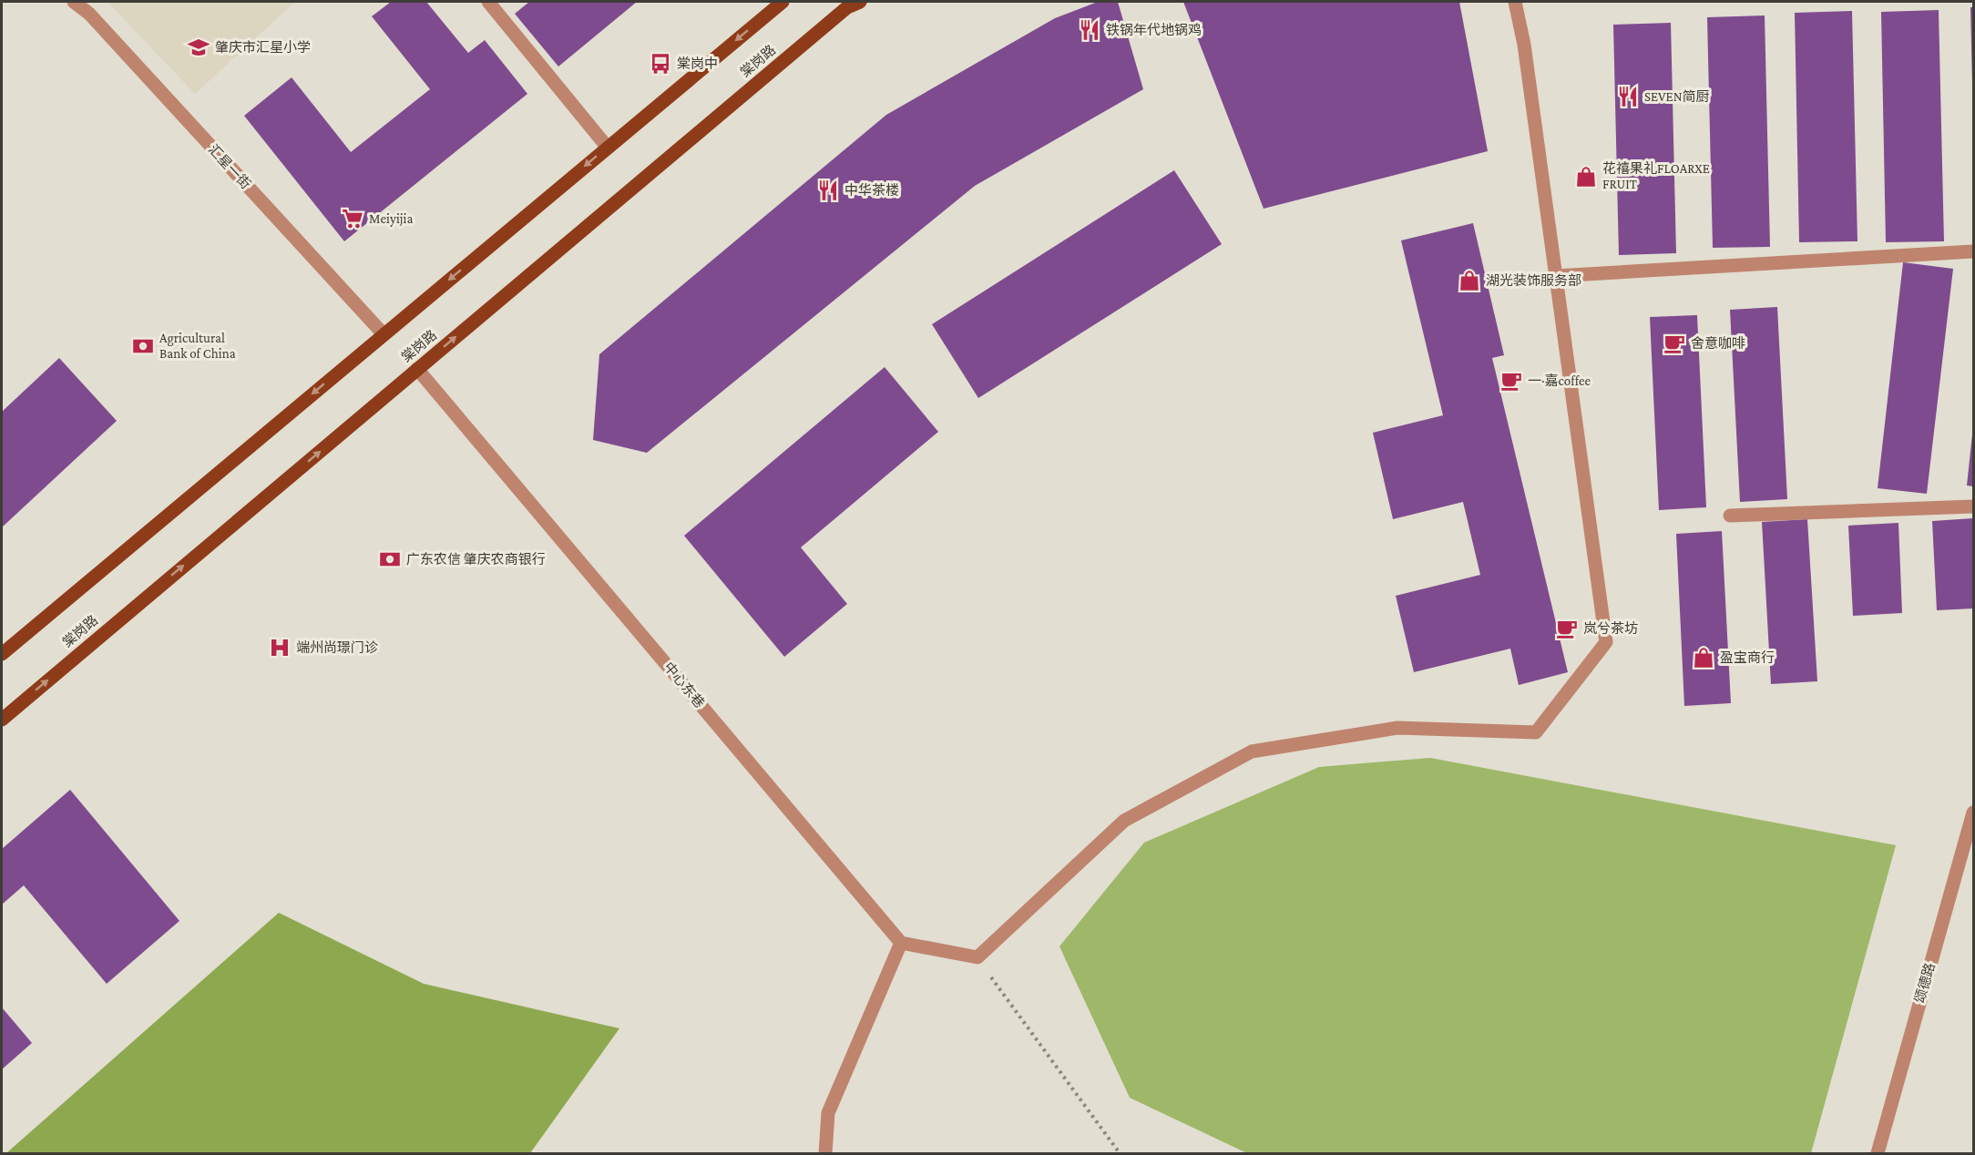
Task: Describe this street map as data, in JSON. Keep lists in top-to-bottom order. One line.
{"streets":{"main road":["棠岗路"],"street":["汇星一街","中心东巷","颂德路"]},"crossings":[["棠岗路","中心东巷"]],"places":{"restaurant":["铁锅年代地锅鸡","SEVEN简厨","中华茶楼"],"school or university":["肇庆市汇星小学"],"bus stop":["棠岗中"],"shop":["花禧果礼FLOARXE FRUIT","湖光装饰服务部","盈宝商行"],"supermarket":["Meiyijia"],"cafe":["舍意咖啡","一·嘉coffee","岚兮茶坊"],"bank":["Agricultural Bank of China","广东农信 肇庆农商银行"],"hospital":["端州尚璟门诊"]}}
